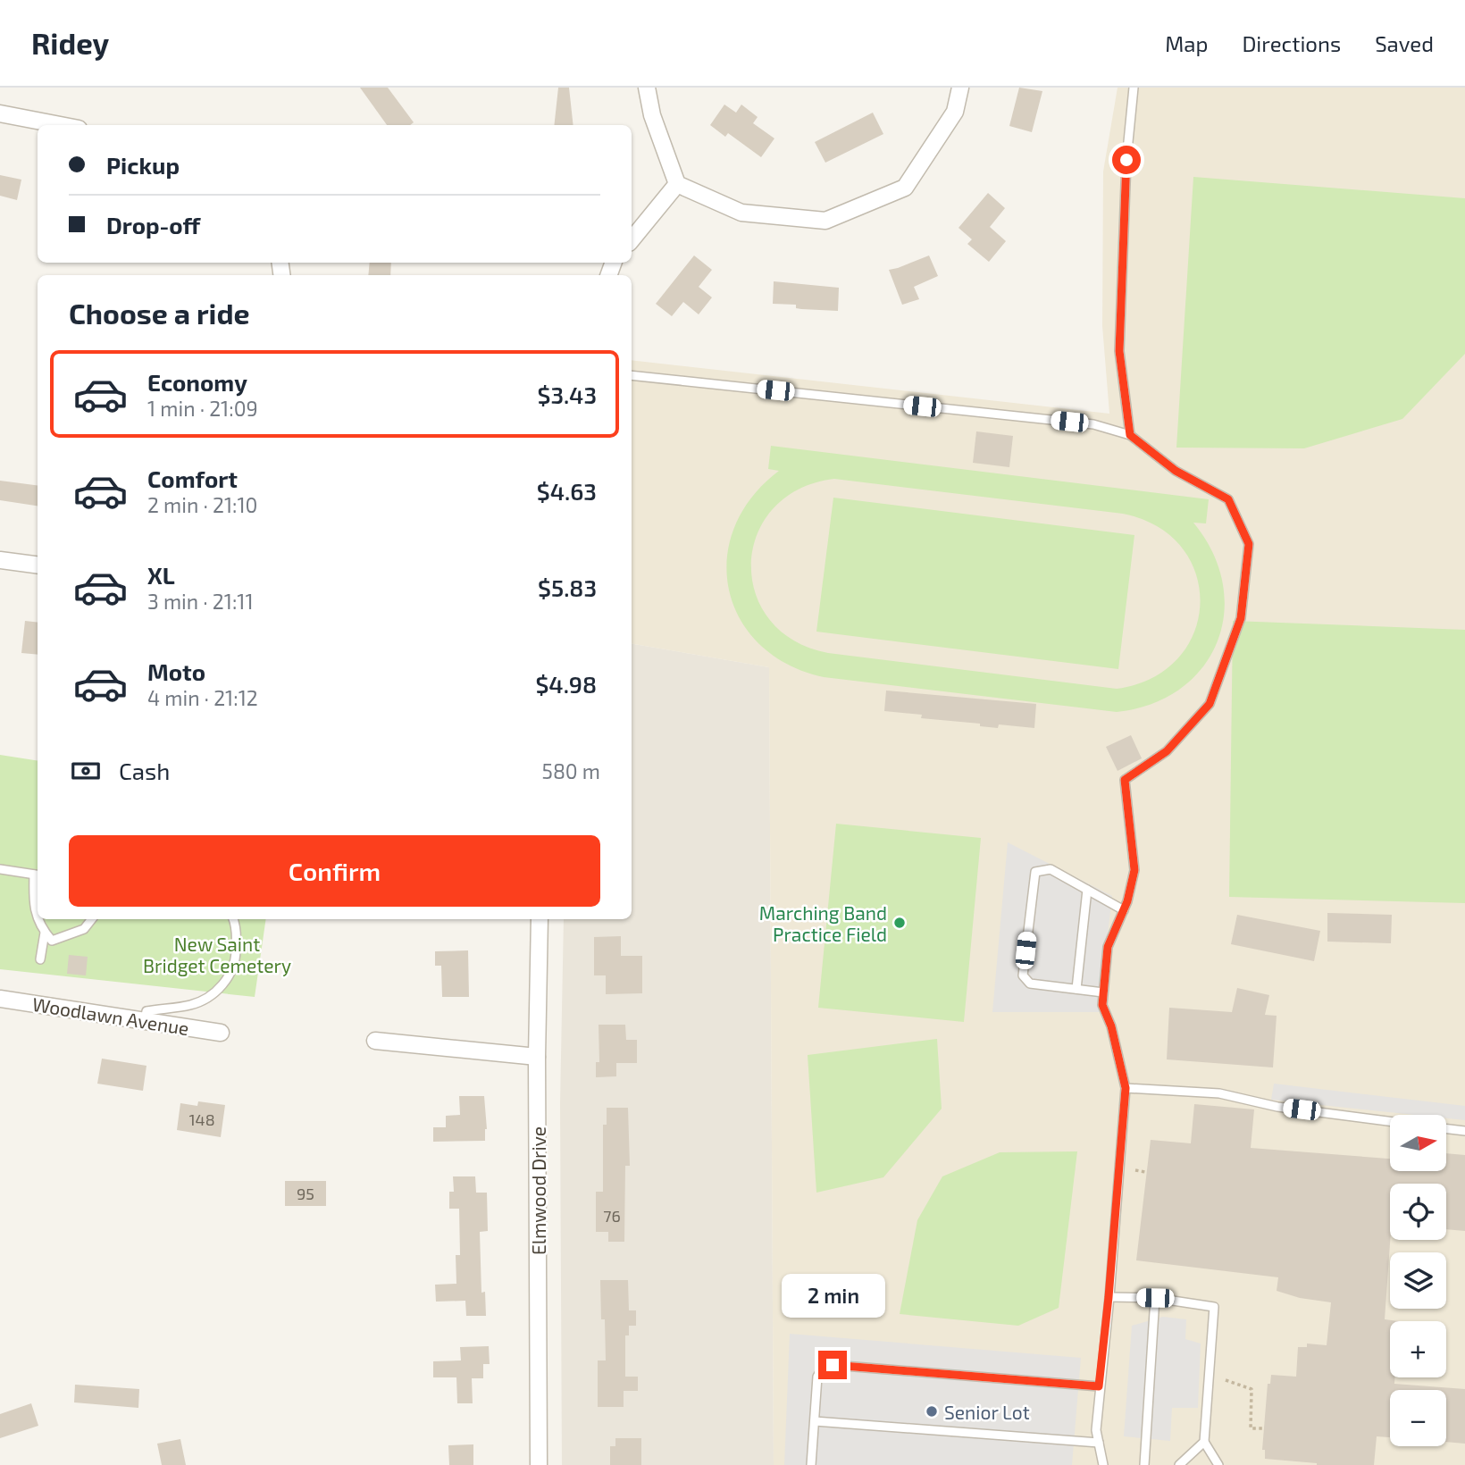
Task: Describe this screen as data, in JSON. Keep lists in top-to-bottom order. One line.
{"streets":{"street":["Woodlawn Avenue","Elmwood Drive"]},"parks":["New Saint Bridget Cemetery"],"places":["Marching Band Practice Field","Senior Lot"],"house_numbers":["148","95","76"],"north":"right","page":{"header":"Ridey","nav":["Map","Directions","Saved"],"banner":["Pickup","Drop-off"],"heading":"Choose a ride","list":[{"name":"Economy","note":"1 min · 21:09","value":"$3.43"},{"name":"Comfort","note":"2 min · 21:10","value":"$4.63"},{"name":"XL","note":"3 min · 21:11","value":"$5.83"},{"name":"Moto","note":"4 min · 21:12","value":"$4.98"}],"pay":["Cash","580 m"],"buttons":"Confirm","map_buttons":["+","−"],"bubble":"2 min"}}
